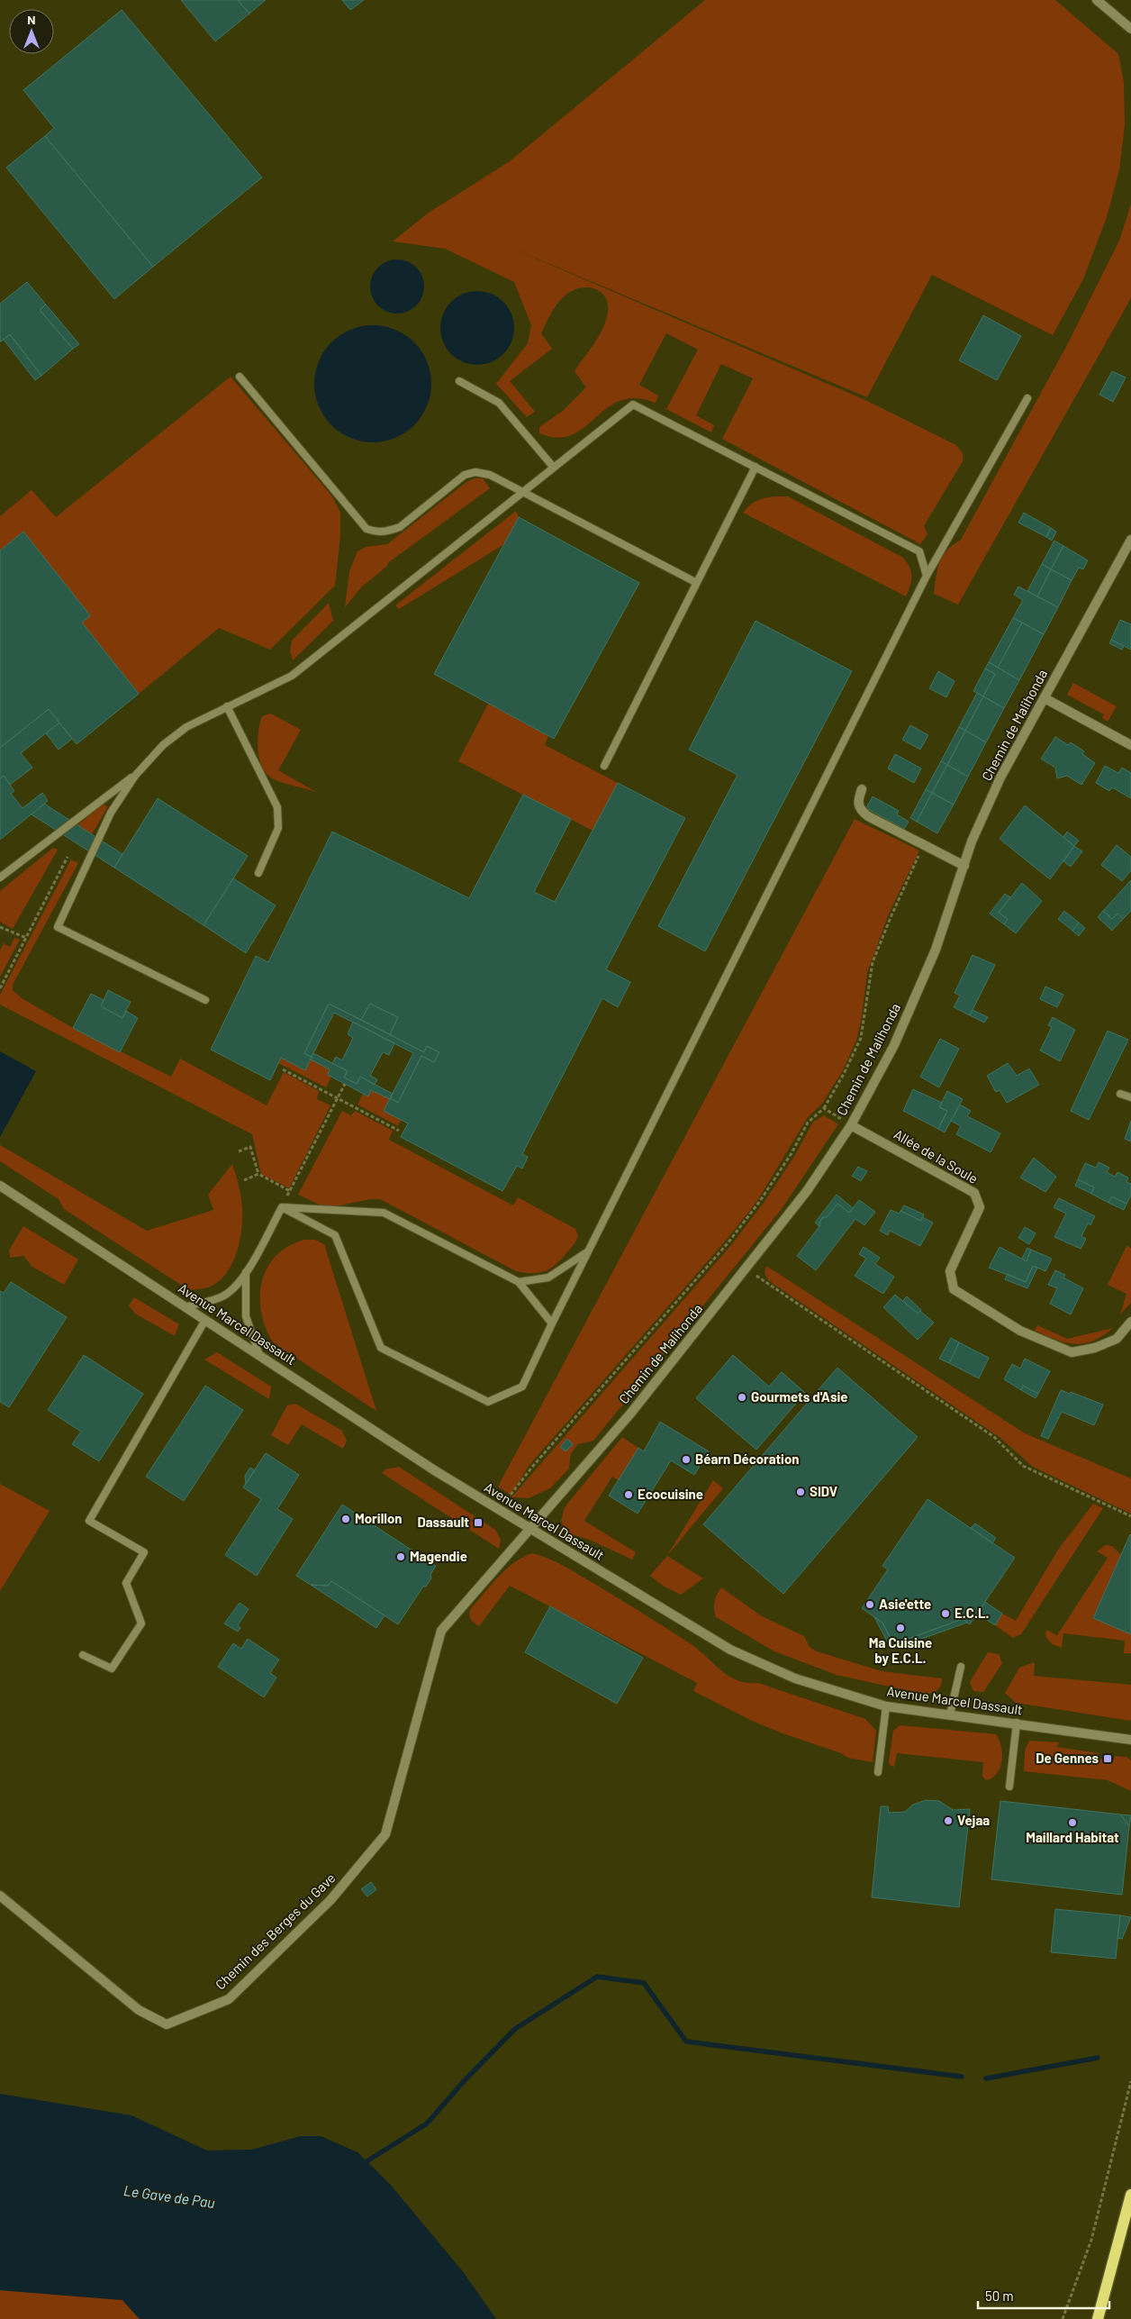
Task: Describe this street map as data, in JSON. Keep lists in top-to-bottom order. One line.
{"streets":{"street":["Chemin de Malihonda","Allée de la Soule","Avenue Marcel Dassault","Chemin des Berges du Gave"]},"crossings":[["Chemin de Malihonda","Allée de la Soule"],["Chemin de Malihonda","Avenue Marcel Dassault"],["Chemin de Malihonda","Chemin des Berges du Gave"],["Avenue Marcel Dassault","Chemin des Berges du Gave"]],"water":["Le Gave de Pau"],"places":{"other":["Gourmets d'Asie","Béarn Décoration","SIDV","Ecocuisine","Morillon","Magendie","Asie'ette","E.C.L.","Ma Cuisine by E.C.L.","Vejaa","Maillard Habitat"],"transit":["Dassault","De Gennes"]},"scale_bar":"50 m","north":"top"}
